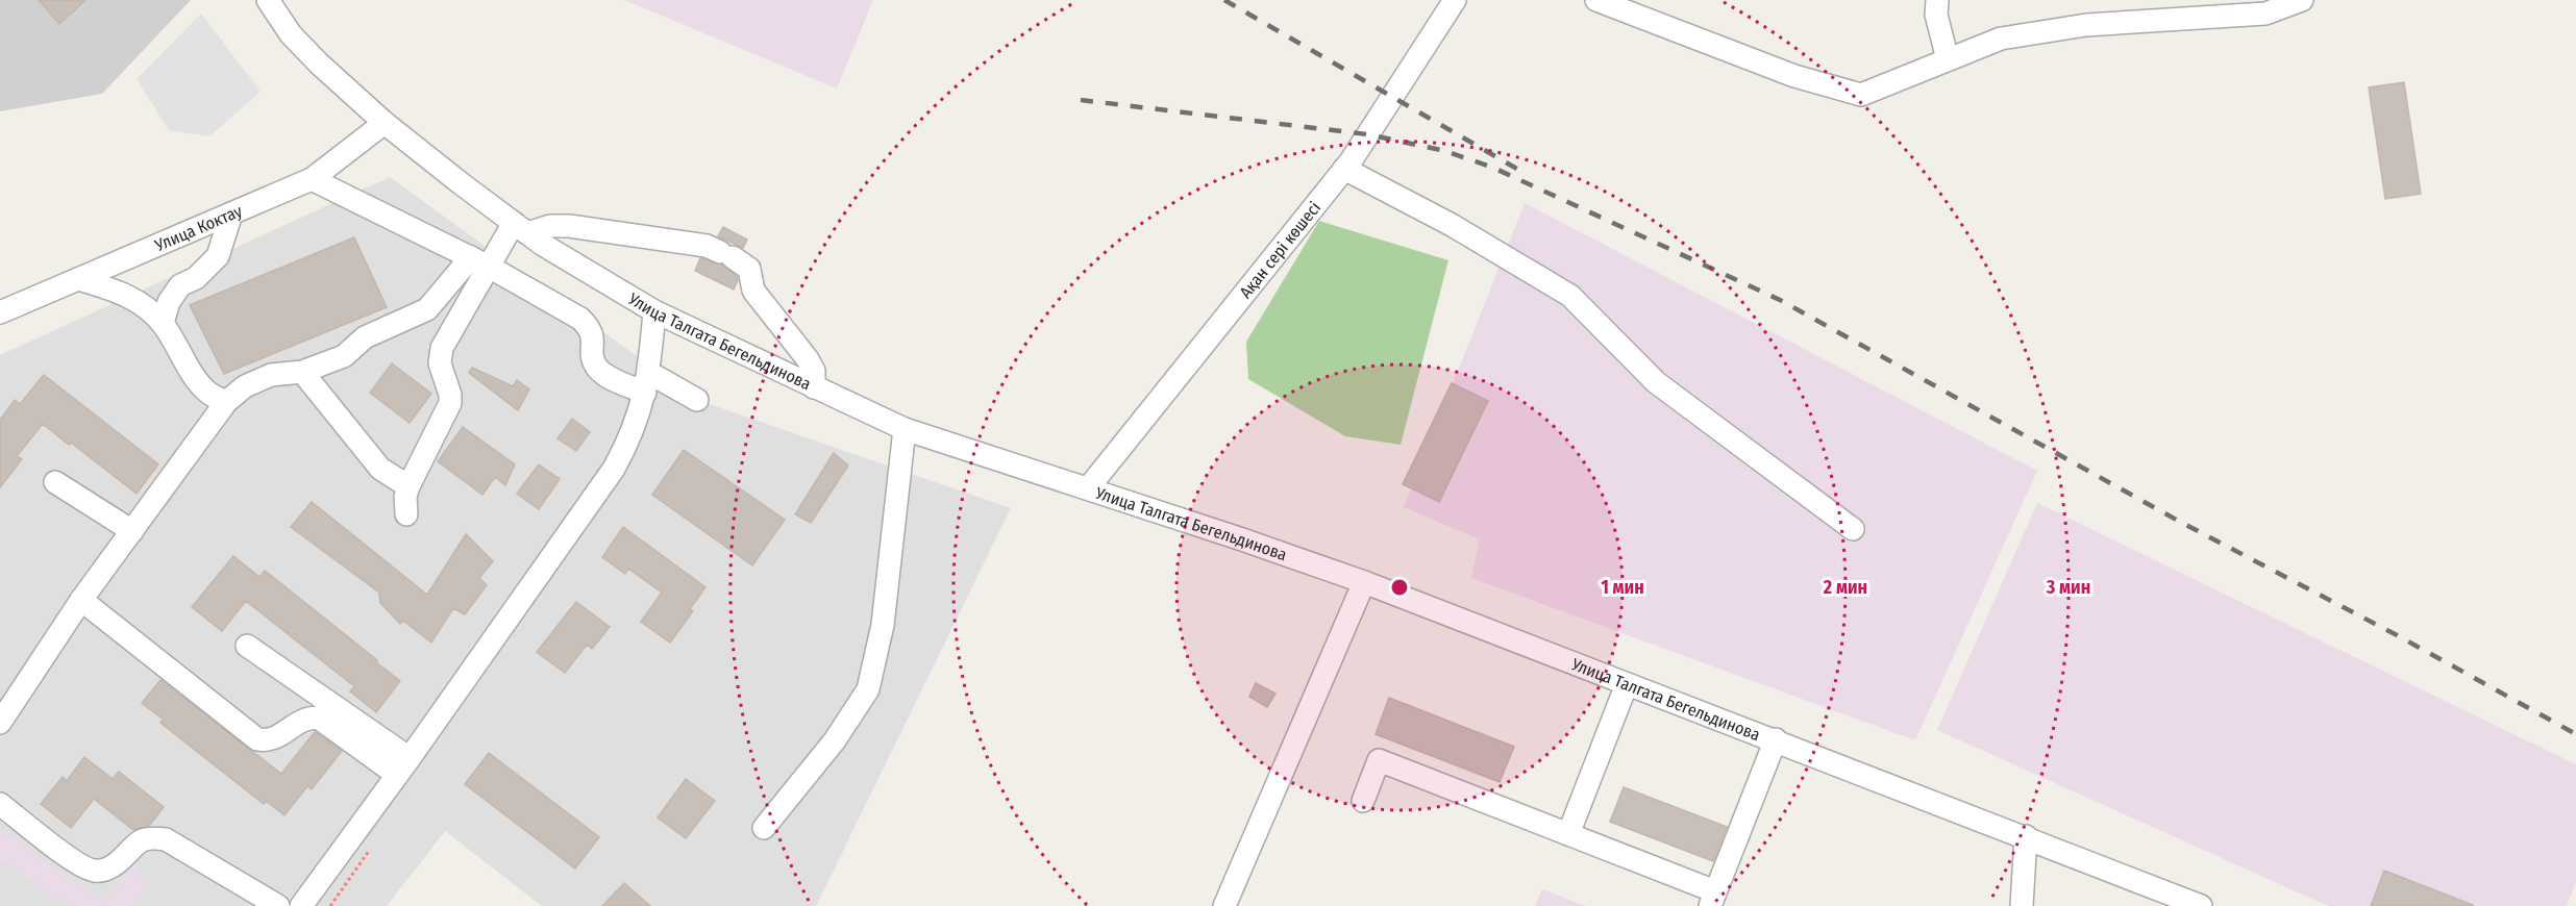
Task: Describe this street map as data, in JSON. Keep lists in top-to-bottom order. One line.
{"streets":{"street":["Улица Коктау","Ақан сері көшесі","Улица Талгата Бегельдинова"]},"crossings":[["Улица Коктау","Улица Талгата Бегельдинова"],["Ақан сері көшесі","Улица Талгата Бегельдинова"]],"rings":["1 мин","2 мин","3 мин"]}
